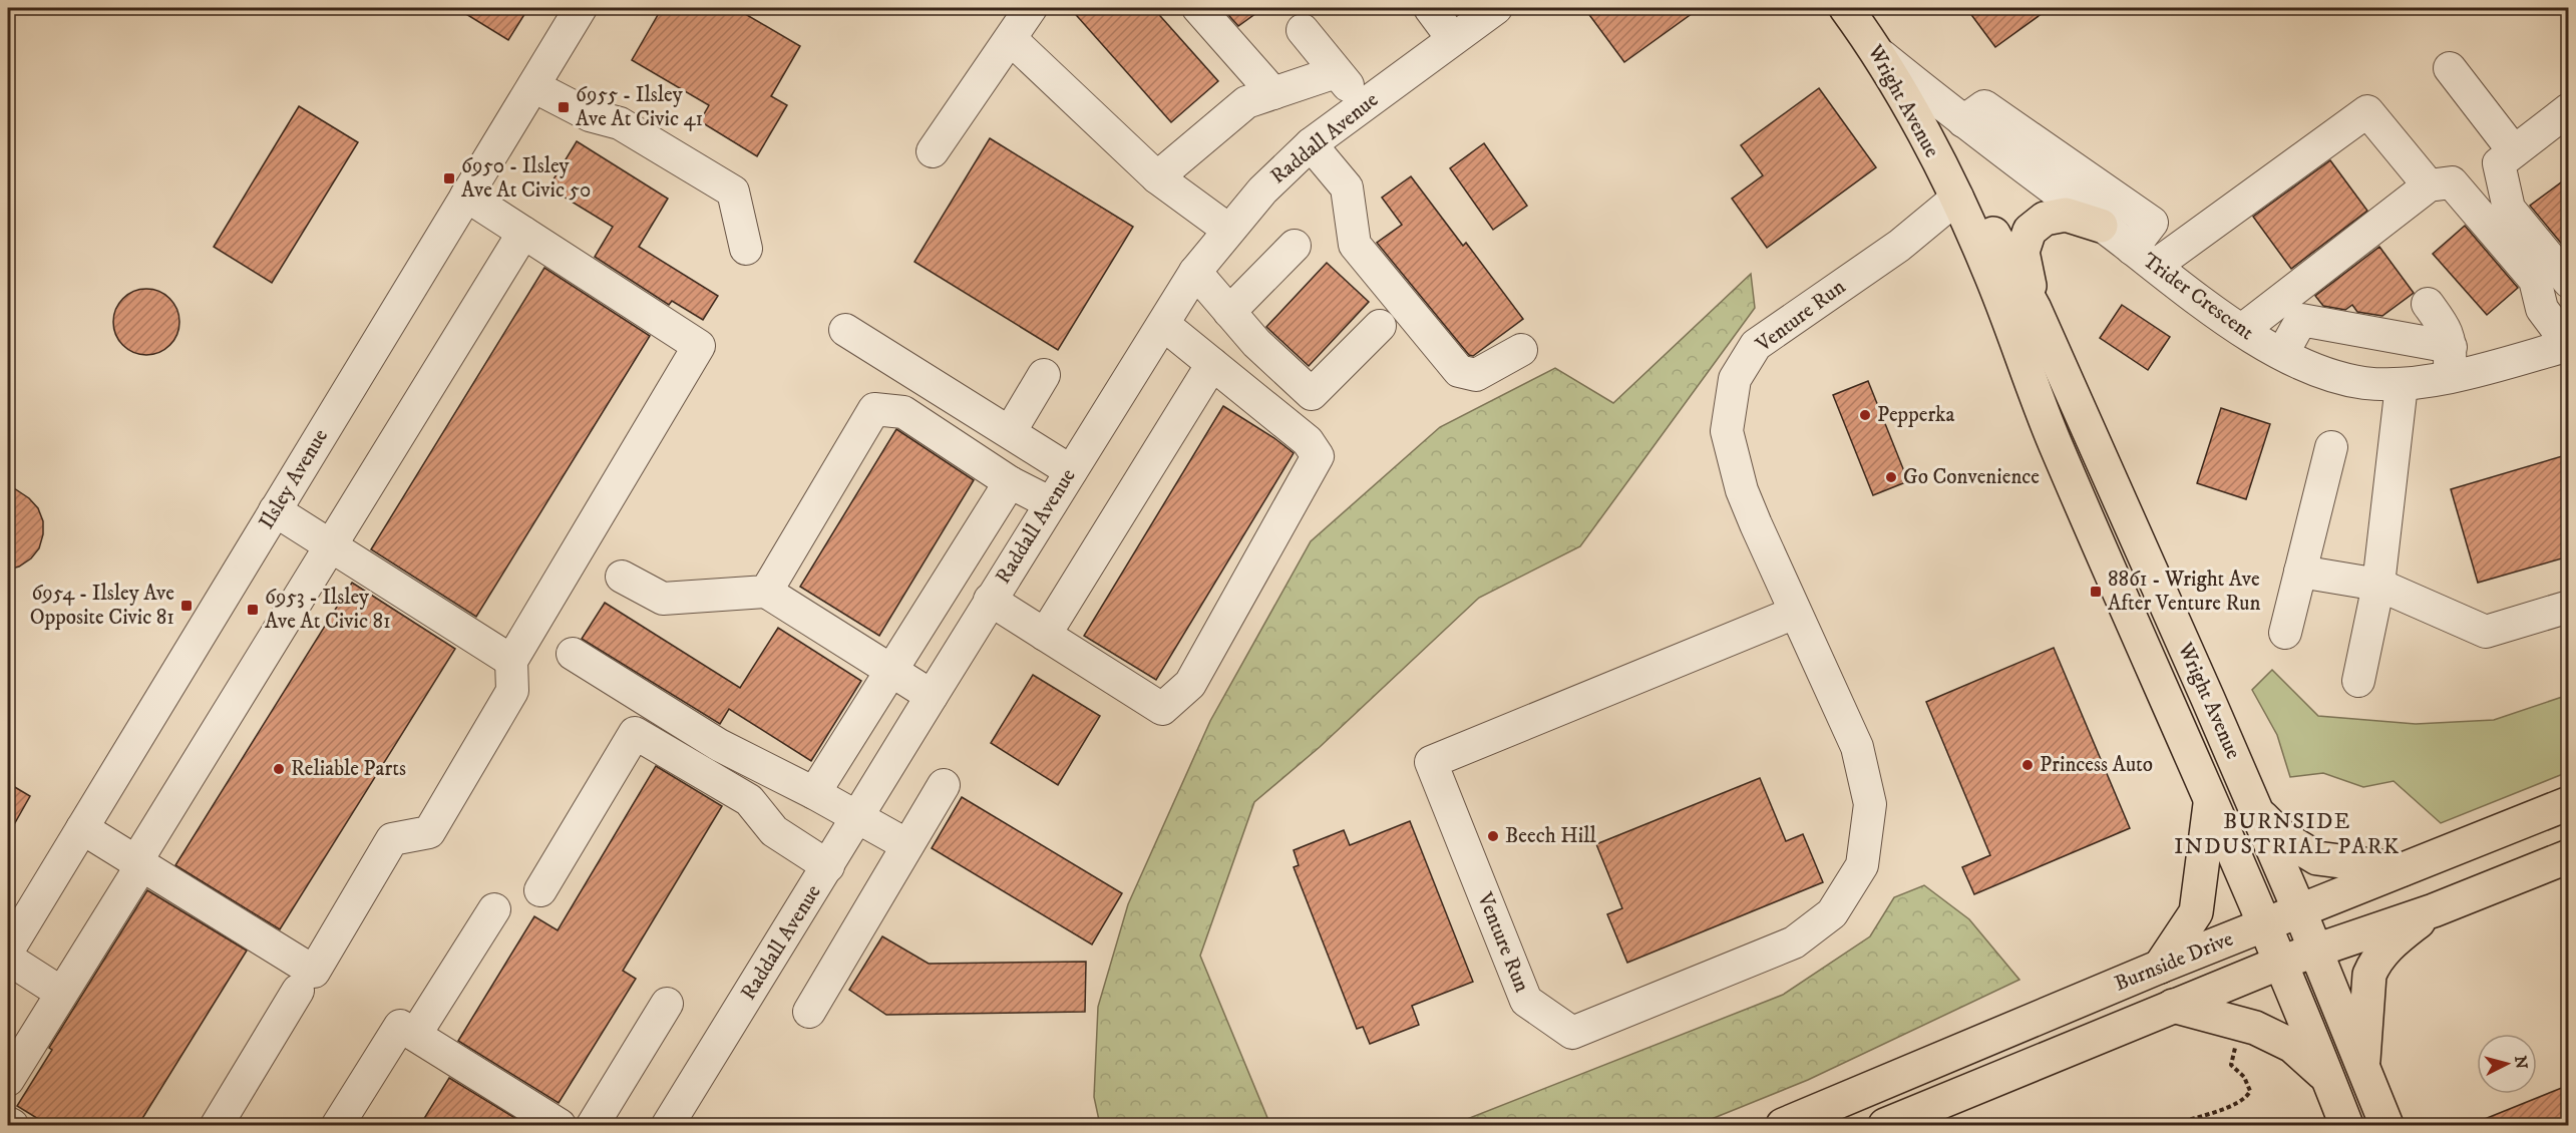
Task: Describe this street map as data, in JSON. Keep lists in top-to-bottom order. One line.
{"streets":{"main road":["Wright Avenue","Burnside Drive"],"street":["Raddall Avenue","Trider Crescent","Venture Run","Ilsley Avenue"]},"crossings":[["Wright Avenue","Trider Crescent"],["Wright Avenue","Venture Run"],["Wright Avenue","Burnside Drive"]],"districts":["BURNSIDE INDUSTRIAL PARK"],"places":{"transit":["6955 - Ilsley Ave At Civic 41","6950 - Ilsley Ave At Civic 50","8861 - Wright Ave After Venture Run","6954 - Ilsley Ave Opposite Civic 81","6953 - Ilsley Ave At Civic 81"],"other":["Pepperka","Go Convenience","Princess Auto","Reliable Parts","Beech Hill"]},"north":"right"}
